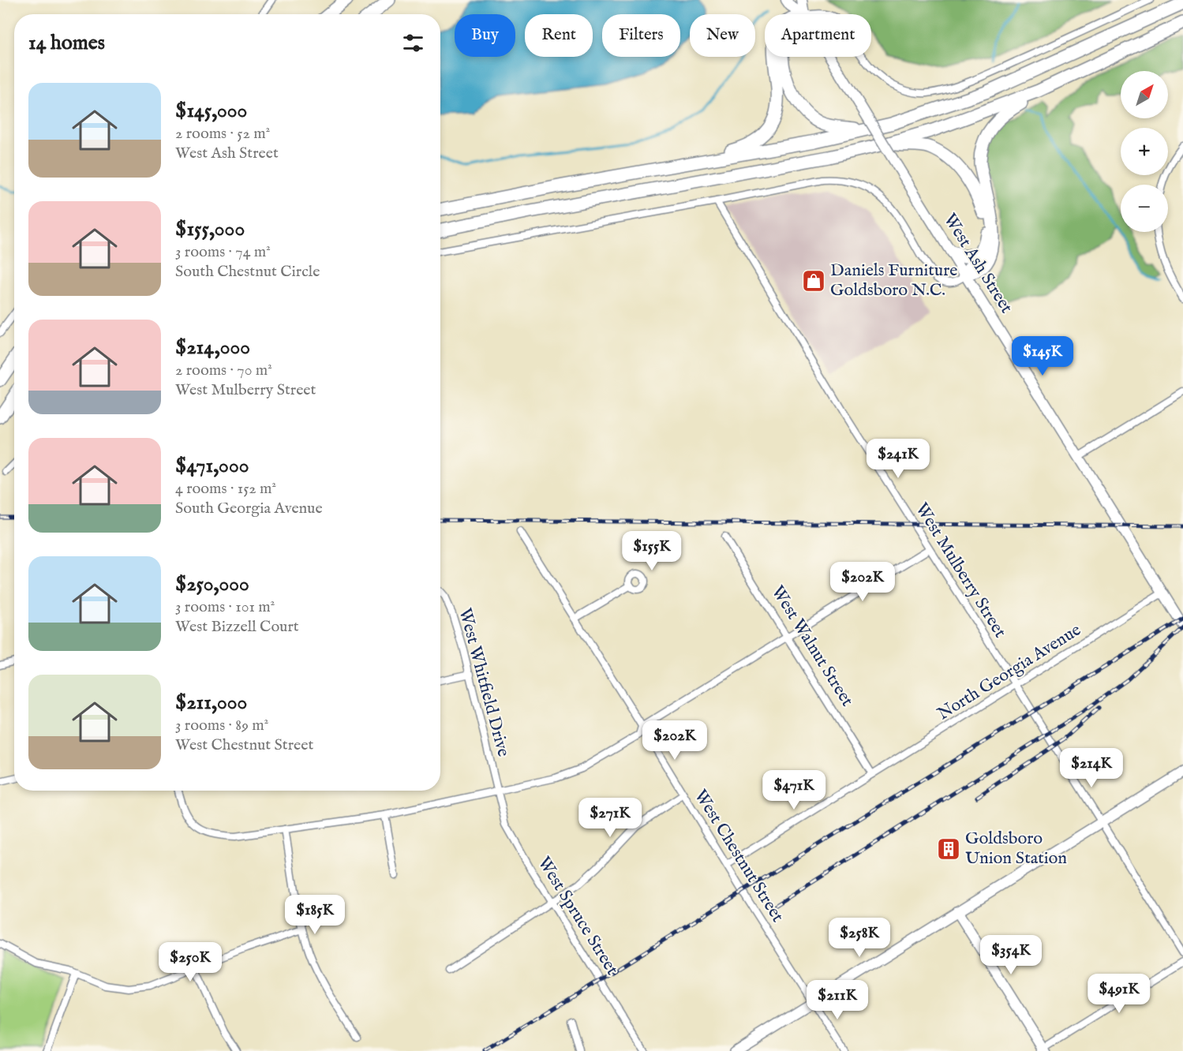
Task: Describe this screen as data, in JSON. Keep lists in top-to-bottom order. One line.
{"streets":{"main road":["West Ash Street"],"street":["West Mulberry Street","West Walnut Street","North Georgia Avenue","West Whitfield Drive","West Chestnut Street","West Spruce Street"]},"crossings":[["West Ash Street","North Georgia Avenue"],["West Mulberry Street","North Georgia Avenue"],["West Walnut Street","North Georgia Avenue"],["North Georgia Avenue","West Chestnut Street"],["West Whitfield Drive","West Spruce Street"]],"places":{"shop":["Daniels Furniture Goldsboro N.C."],"building":["Goldsboro Union Station"]},"north":"top right","page":{"chip":["Buy","Rent","Filters","New","Apartment"],"heading":"14 homes","map_buttons":["+","−"],"list":[{"name":"$145,000","note":"2 rooms · 52 m² · West Ash Street"},{"name":"$155,000","note":"3 rooms · 74 m² · South Chestnut Circle"},{"name":"$214,000","note":"2 rooms · 70 m² · West Mulberry Street"},{"name":"$471,000","note":"4 rooms · 152 m² · South Georgia Avenue"},{"name":"$250,000","note":"3 rooms · 101 m² · West Bizzell Court"},{"name":"$211,000","note":"3 rooms · 89 m² · West Chestnut Street"}],"price":["$145K","$241K","$155K","$202K","$202K","$214K","$471K","$271K","$185K","$258K","$354K","$250K","$491K","$211K"]}}
